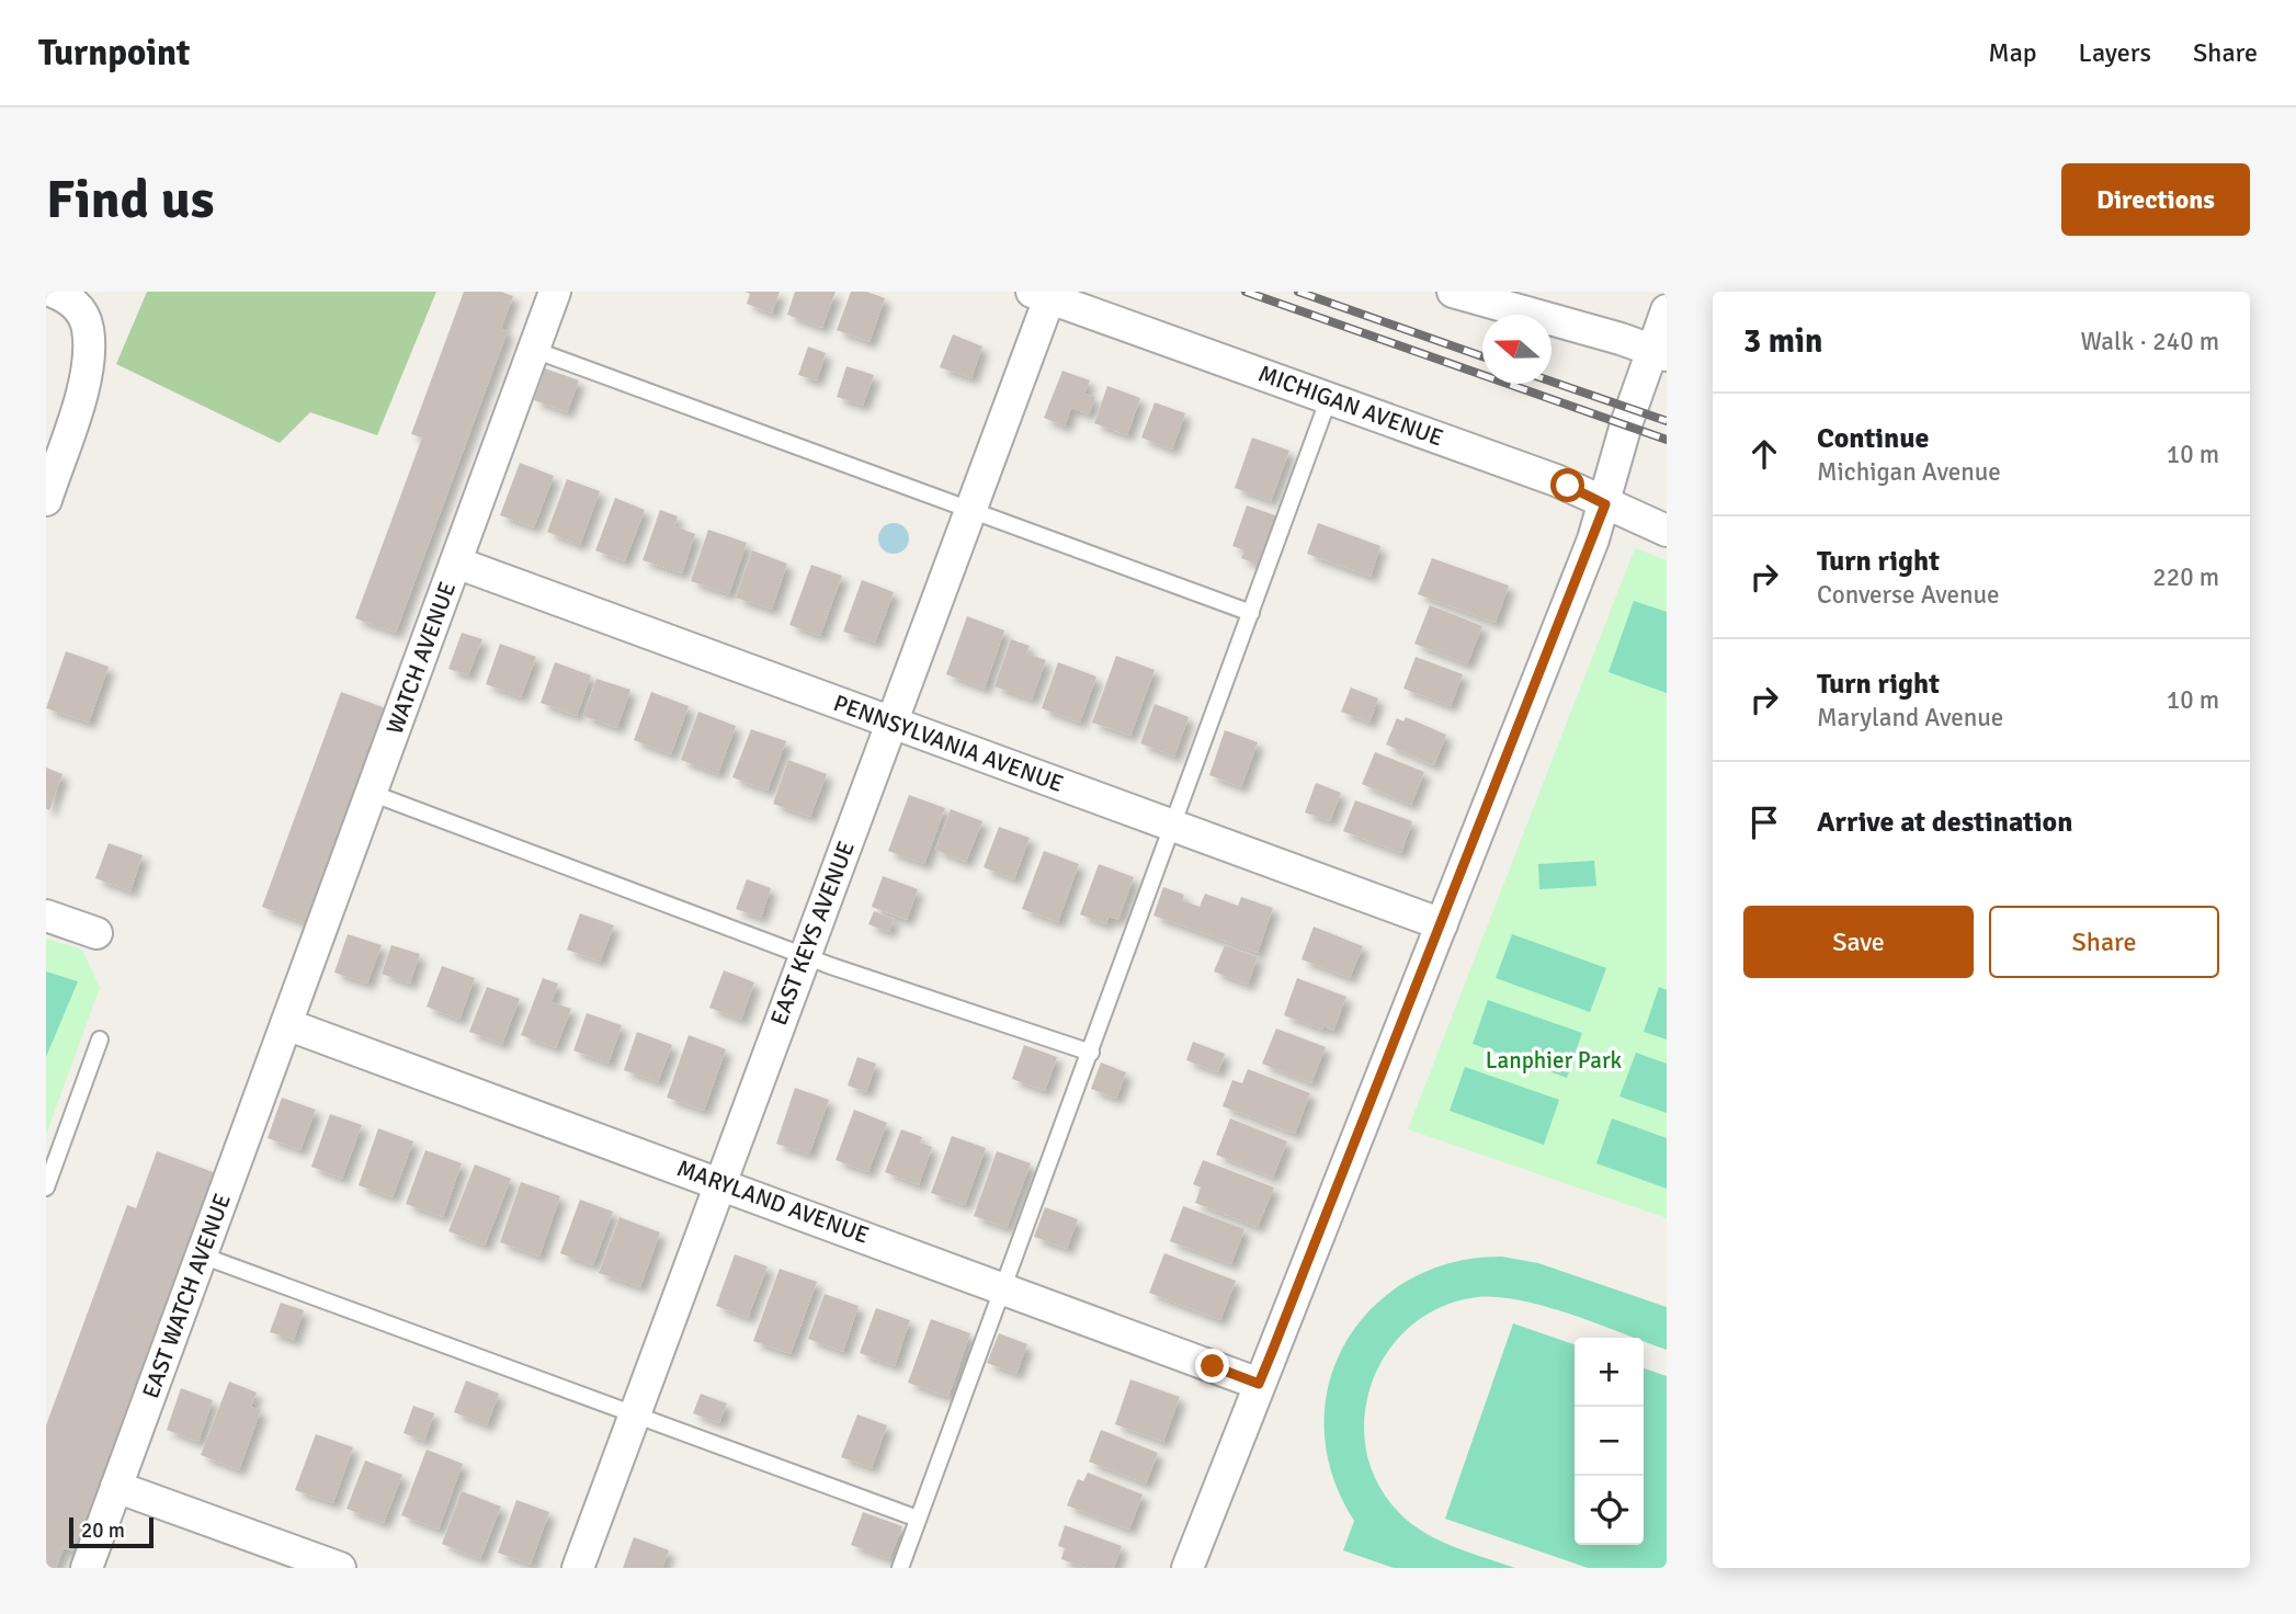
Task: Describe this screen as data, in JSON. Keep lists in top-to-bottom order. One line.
{"streets":{"street":["MICHIGAN AVENUE","WATCH AVENUE","PENNSYLVANIA AVENUE","EAST KEYS AVENUE","MARYLAND AVENUE","EAST WATCH AVENUE"]},"crossings":[["MICHIGAN AVENUE","EAST KEYS AVENUE"],["WATCH AVENUE","PENNSYLVANIA AVENUE"],["WATCH AVENUE","MARYLAND AVENUE"],["WATCH AVENUE","EAST WATCH AVENUE"],["PENNSYLVANIA AVENUE","EAST KEYS AVENUE"],["EAST KEYS AVENUE","MARYLAND AVENUE"],["MARYLAND AVENUE","EAST WATCH AVENUE"]],"parks":["Lanphier Park"],"scale_bar":"20 m","north":"left","page":{"header":"Turnpoint","nav":["Map","Layers","Share"],"buttons":["Directions",["Save","Share"]],"title":"Find us","heading":["3 min","Walk · 240 m"],"list":[["Continue","Michigan Avenue","10 m"],["Turn right","Converse Avenue","220 m"],["Turn right","Maryland Avenue","10 m"],"Arrive at destination"],"map_buttons":["+","−"],"scale":"20 m"}}
